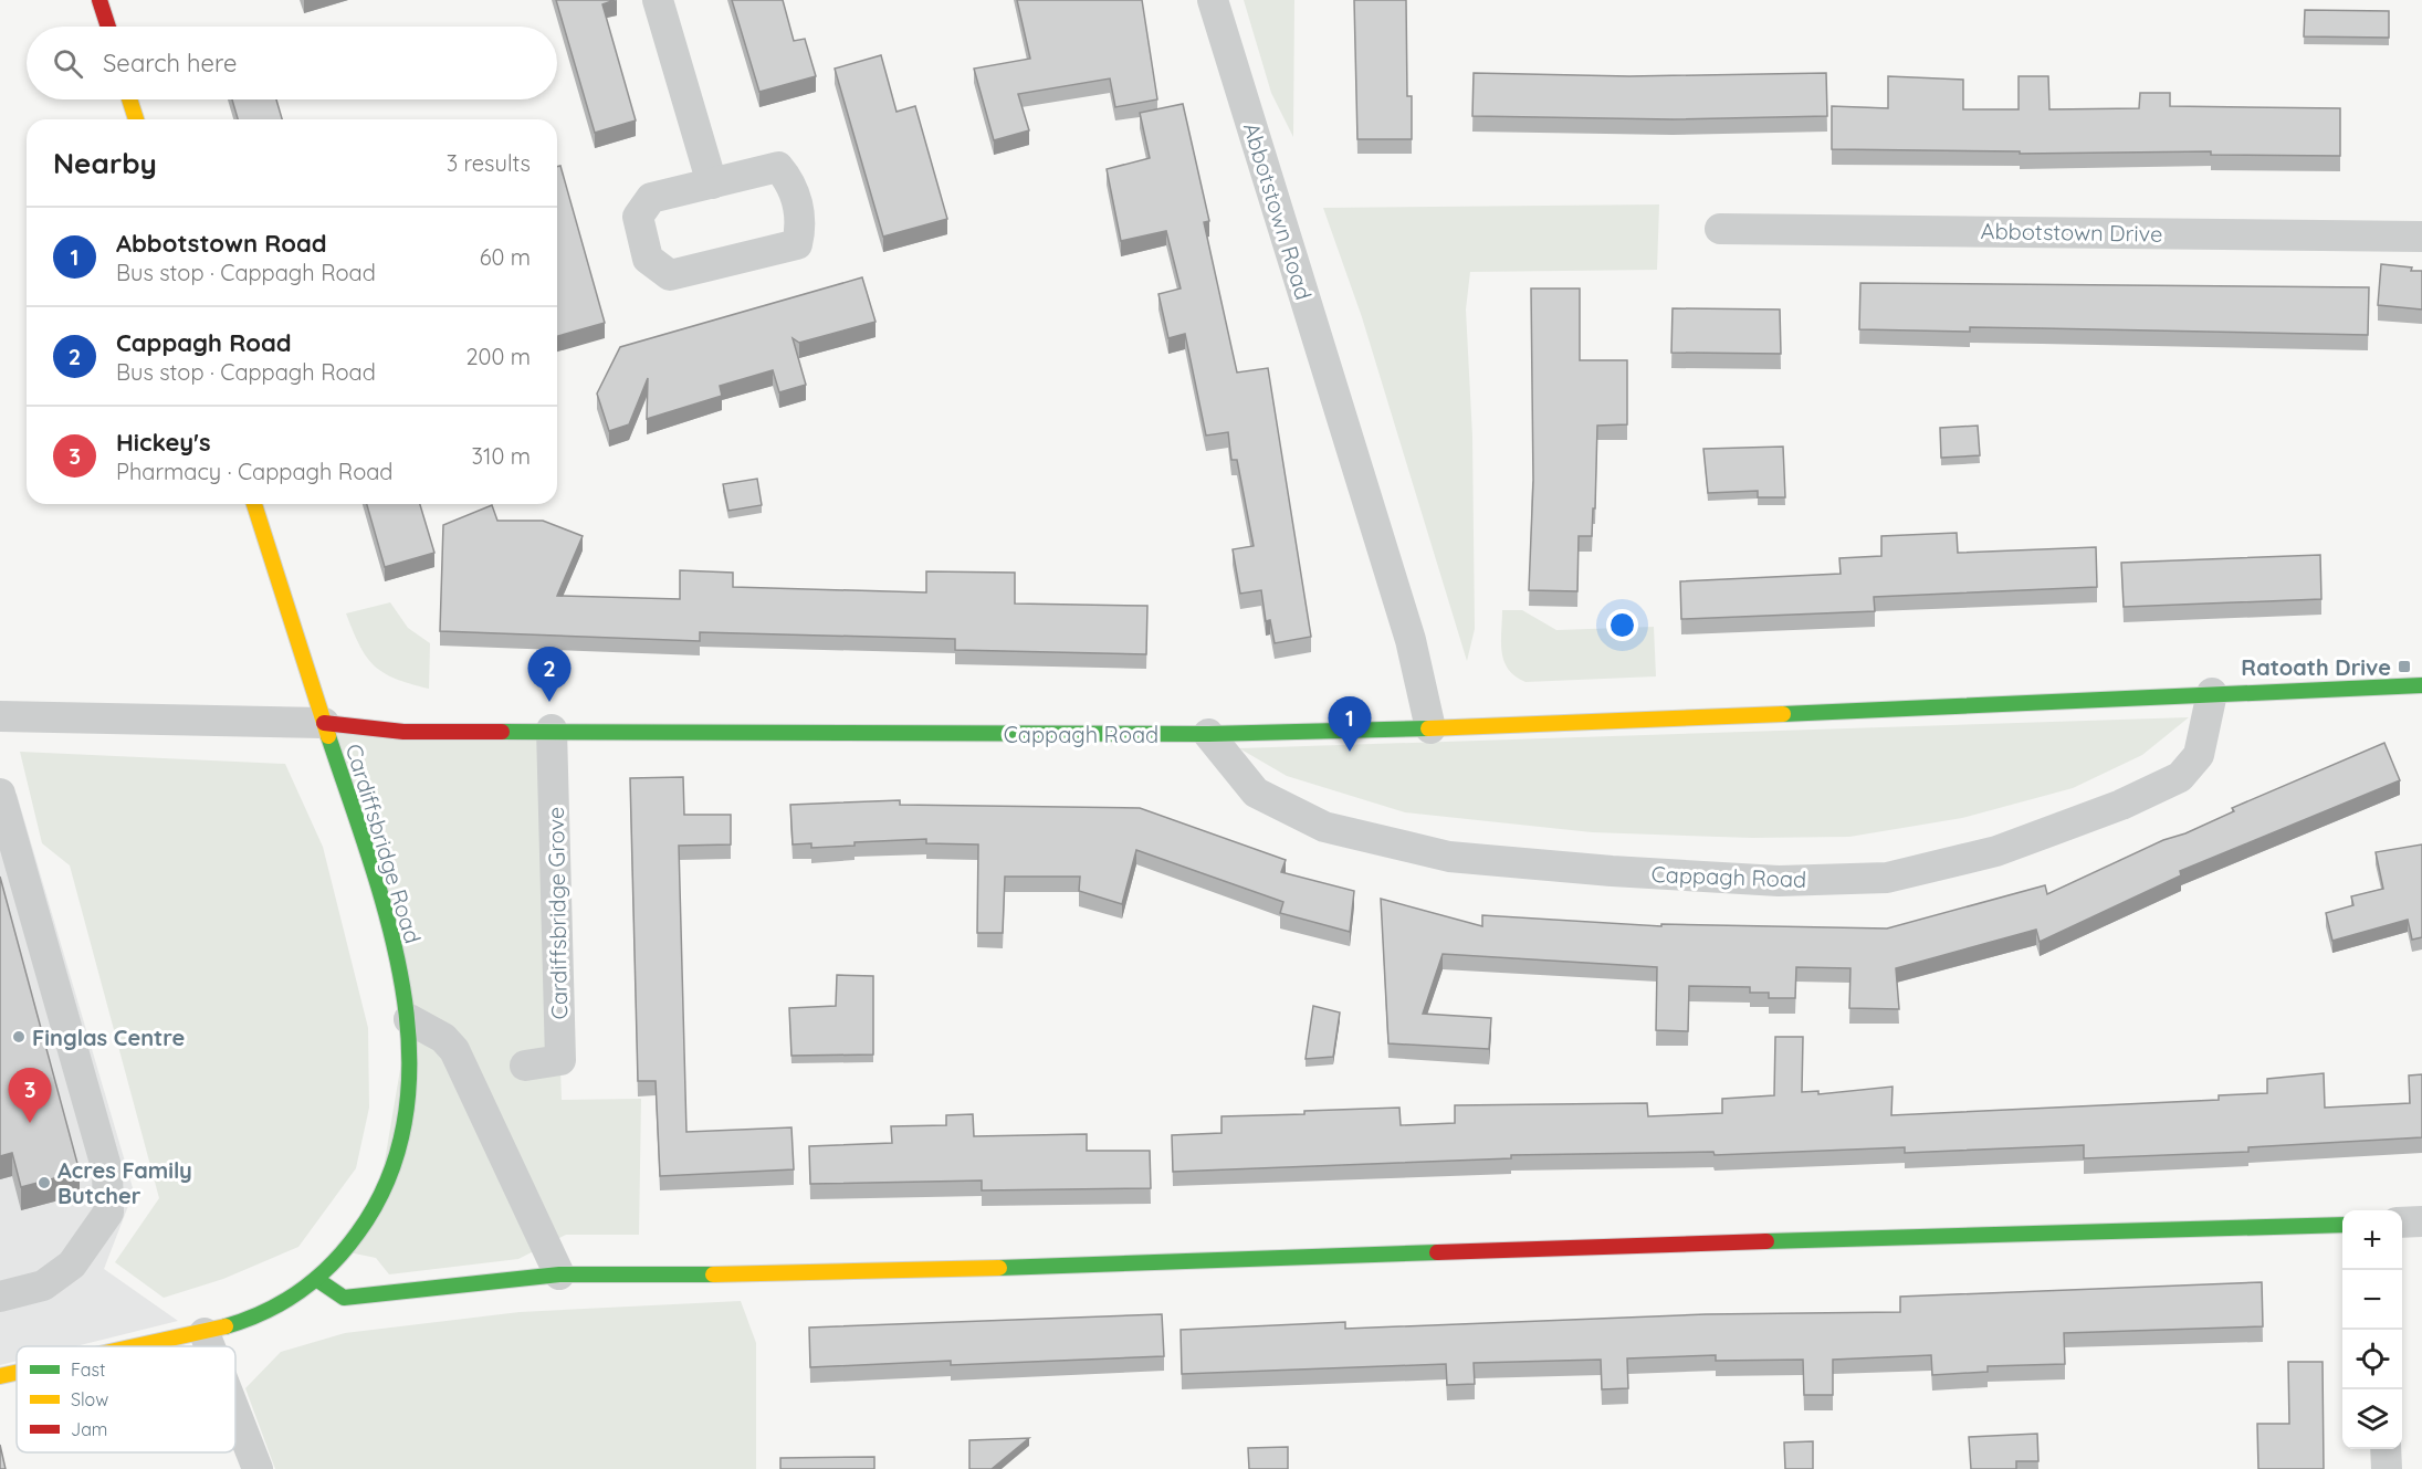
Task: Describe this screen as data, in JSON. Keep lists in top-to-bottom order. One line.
{"streets":{"street":["Abbotstown Road","Abbotstown Drive","Cappagh Road","Cardiffsbridge Road","Cardiffsbridge Grove"]},"crossings":[["Abbotstown Road","Cappagh Road"],["Cappagh Road","Cardiffsbridge Road"],["Cappagh Road","Cardiffsbridge Grove"]],"places":{"transit":["Ratoath Drive"],"other":["Finglas Centre","Acres Family Butcher"]},"legend":["Fast","Slow","Jam"],"page":{"search":"Search here","heading":["Nearby","3 results"],"list":[{"mark":"1","name":"Abbotstown Road","note":"Bus stop · Cappagh Road","value":"60 m"},{"mark":"2","name":"Cappagh Road","note":"Bus stop · Cappagh Road","value":"200 m"},{"mark":"3","name":"Hickey's","note":"Pharmacy · Cappagh Road","value":"310 m"}],"pins":["2","1","3"],"map_buttons":["+","−"]}}
